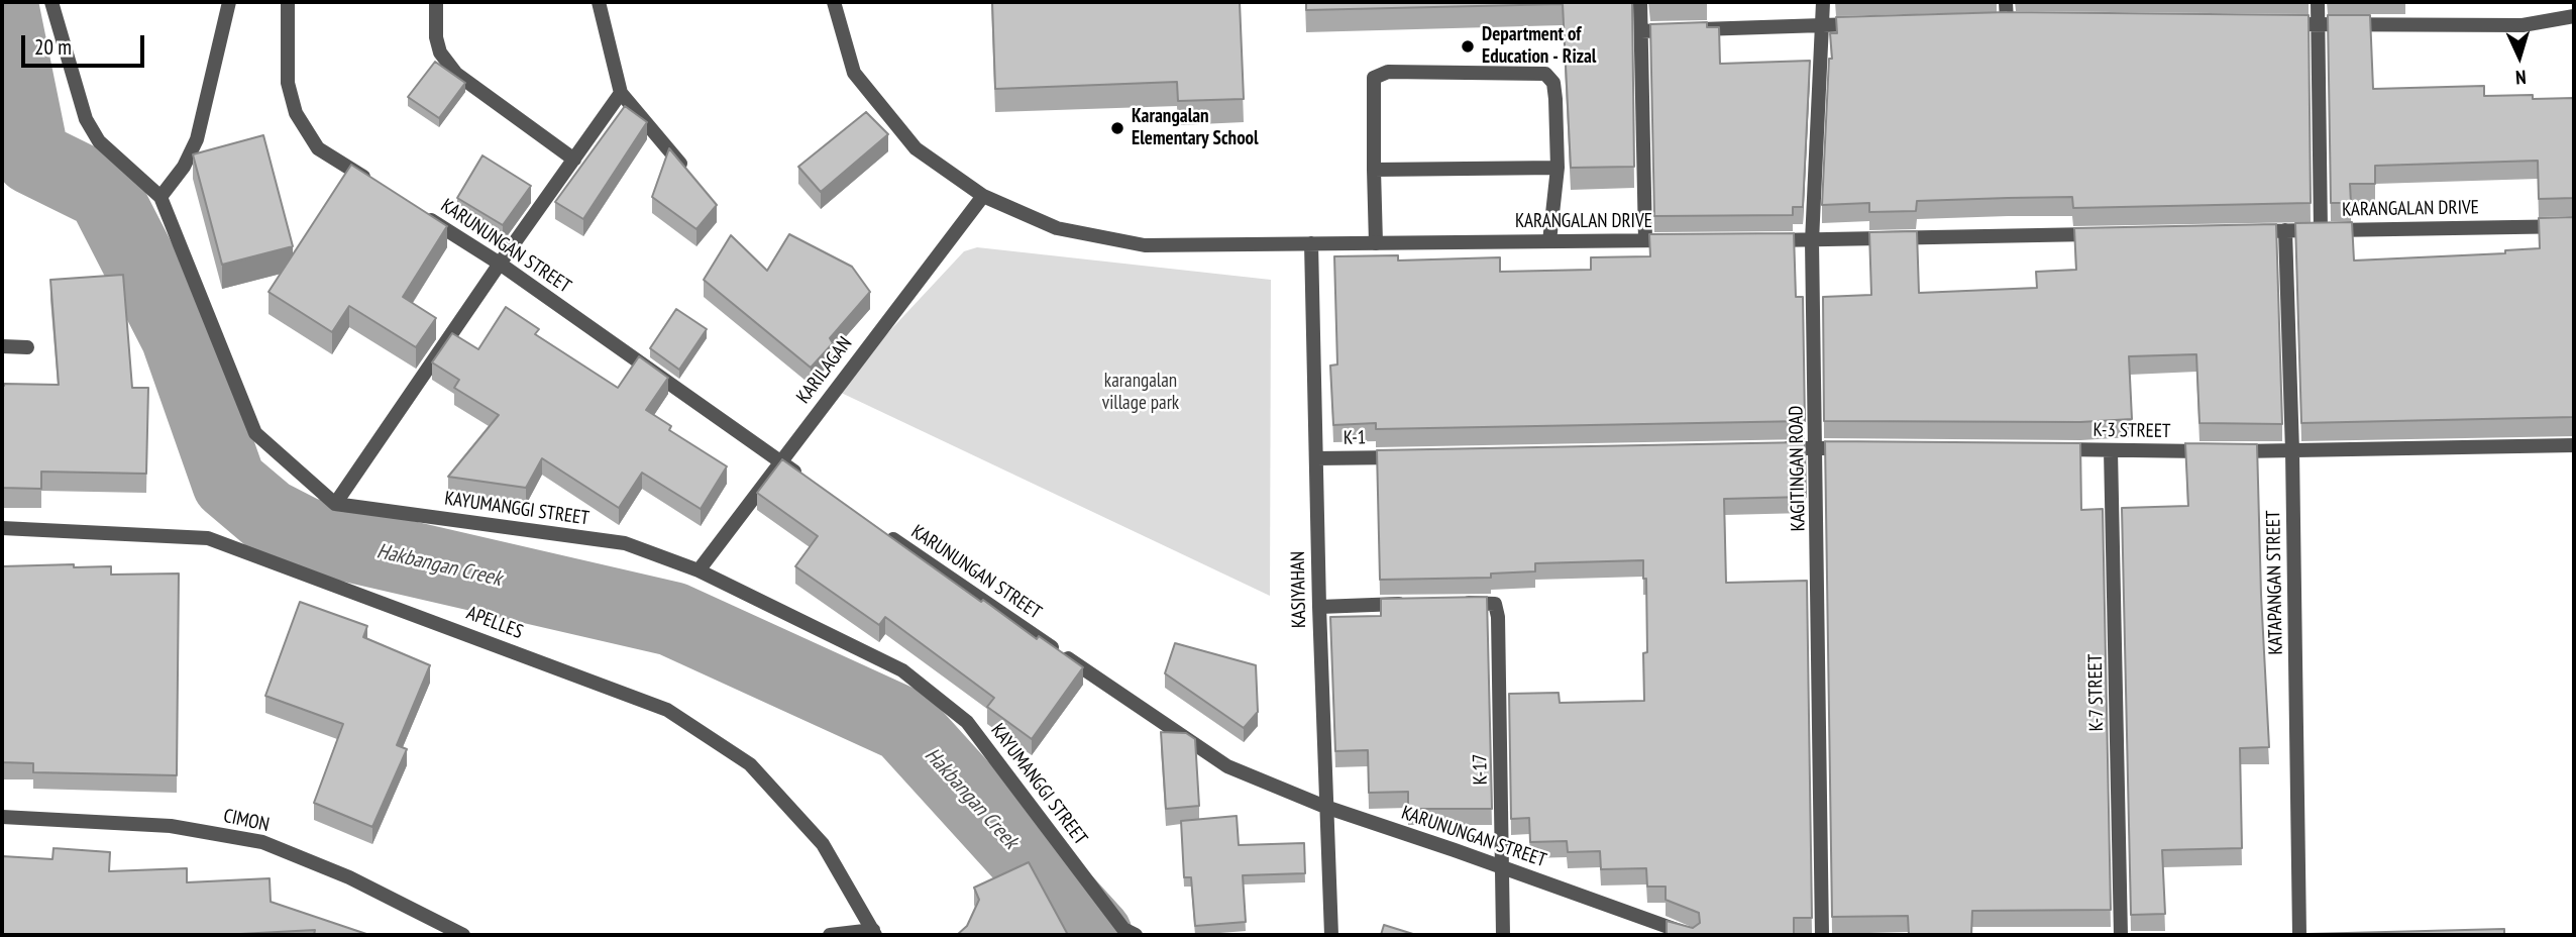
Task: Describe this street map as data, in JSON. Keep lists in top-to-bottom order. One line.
{"streets":{"street":["KARANGALAN DRIVE","KARUNUNGAN STREET","KARILAGAN","K-3 STREET","K-1","KAGITINGAN ROAD","KAYUMANGGI STREET","KATAPANGAN STREET","KASIYAHAN","APELLES","K-7 STREET","K-17","CIMON"]},"crossings":[["KARANGALAN DRIVE","KARILAGAN"],["KARANGALAN DRIVE","KATAPANGAN STREET"],["KARANGALAN DRIVE","KASIYAHAN"],["KARUNUNGAN STREET","KARILAGAN"],["KARUNUNGAN STREET","KASIYAHAN"],["KARUNUNGAN STREET","K-17"],["KARILAGAN","KAYUMANGGI STREET"],["K-3 STREET","KATAPANGAN STREET"],["K-3 STREET","K-7 STREET"],["K-1","KASIYAHAN"]],"water":["Hakbangan Creek"],"parks":["karangalan village park"],"places":["Department of Education - Rizal","Karangalan Elementary School"],"scale_bar":"20 m","north":"bottom"}
